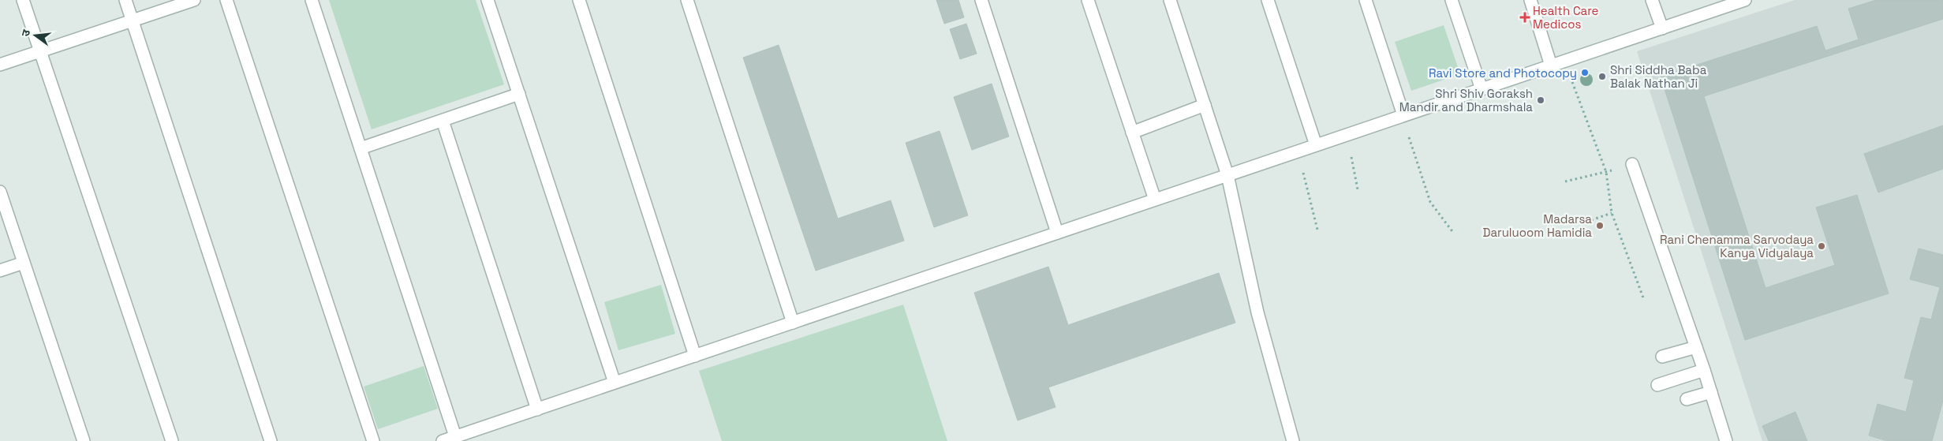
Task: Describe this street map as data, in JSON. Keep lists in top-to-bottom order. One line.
{"places":{"health":["Health Care Medicos"],"other":["Ravi Store and Photocopy","Shri Siddha Baba Balak Nathan Ji","Shri Shiv Goraksh Mandir and Dharmshala","Madarsa Daruluoom Hamidia","Rani Chenamma Sarvodaya Kanya Vidyalaya"]},"north":"left"}
